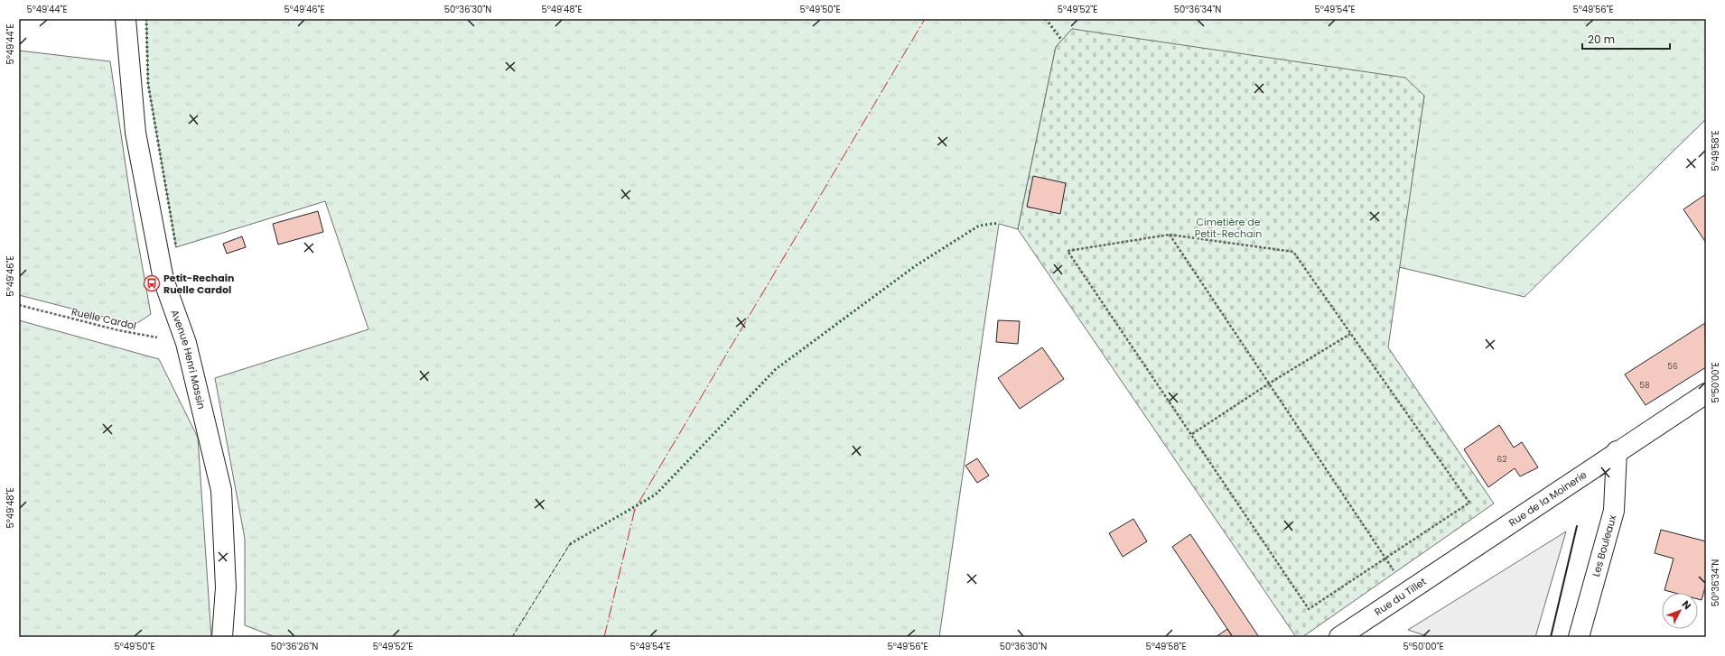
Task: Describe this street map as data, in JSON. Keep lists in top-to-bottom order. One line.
{"streets":{"street":["Avenue Henri Massin","Rue de la Moinerie","Les Bouleaux","Rue du Tillet"],"path":["Ruelle Cardol"]},"crossings":[["Ruelle Cardol","Avenue Henri Massin"],["Rue de la Moinerie","Les Bouleaux"],["Rue de la Moinerie","Rue du Tillet"]],"parks":["Cimetière de Petit-Rechain"],"places":{"bus stop":["Petit-Rechain Ruelle Cardol"]},"house_numbers":["56","58","62"],"scale_bar":"20 m","north":"top right","coordinates":["5°49'44\"E","5°49'46\"E","50°36'30\"N","5°49'48\"E","5°49'50\"E","5°49'52\"E","50°36'34\"N","5°49'54\"E","5°49'56\"E","5°49'58\"E","5°50'00\"E","50°36'26\"N"]}
